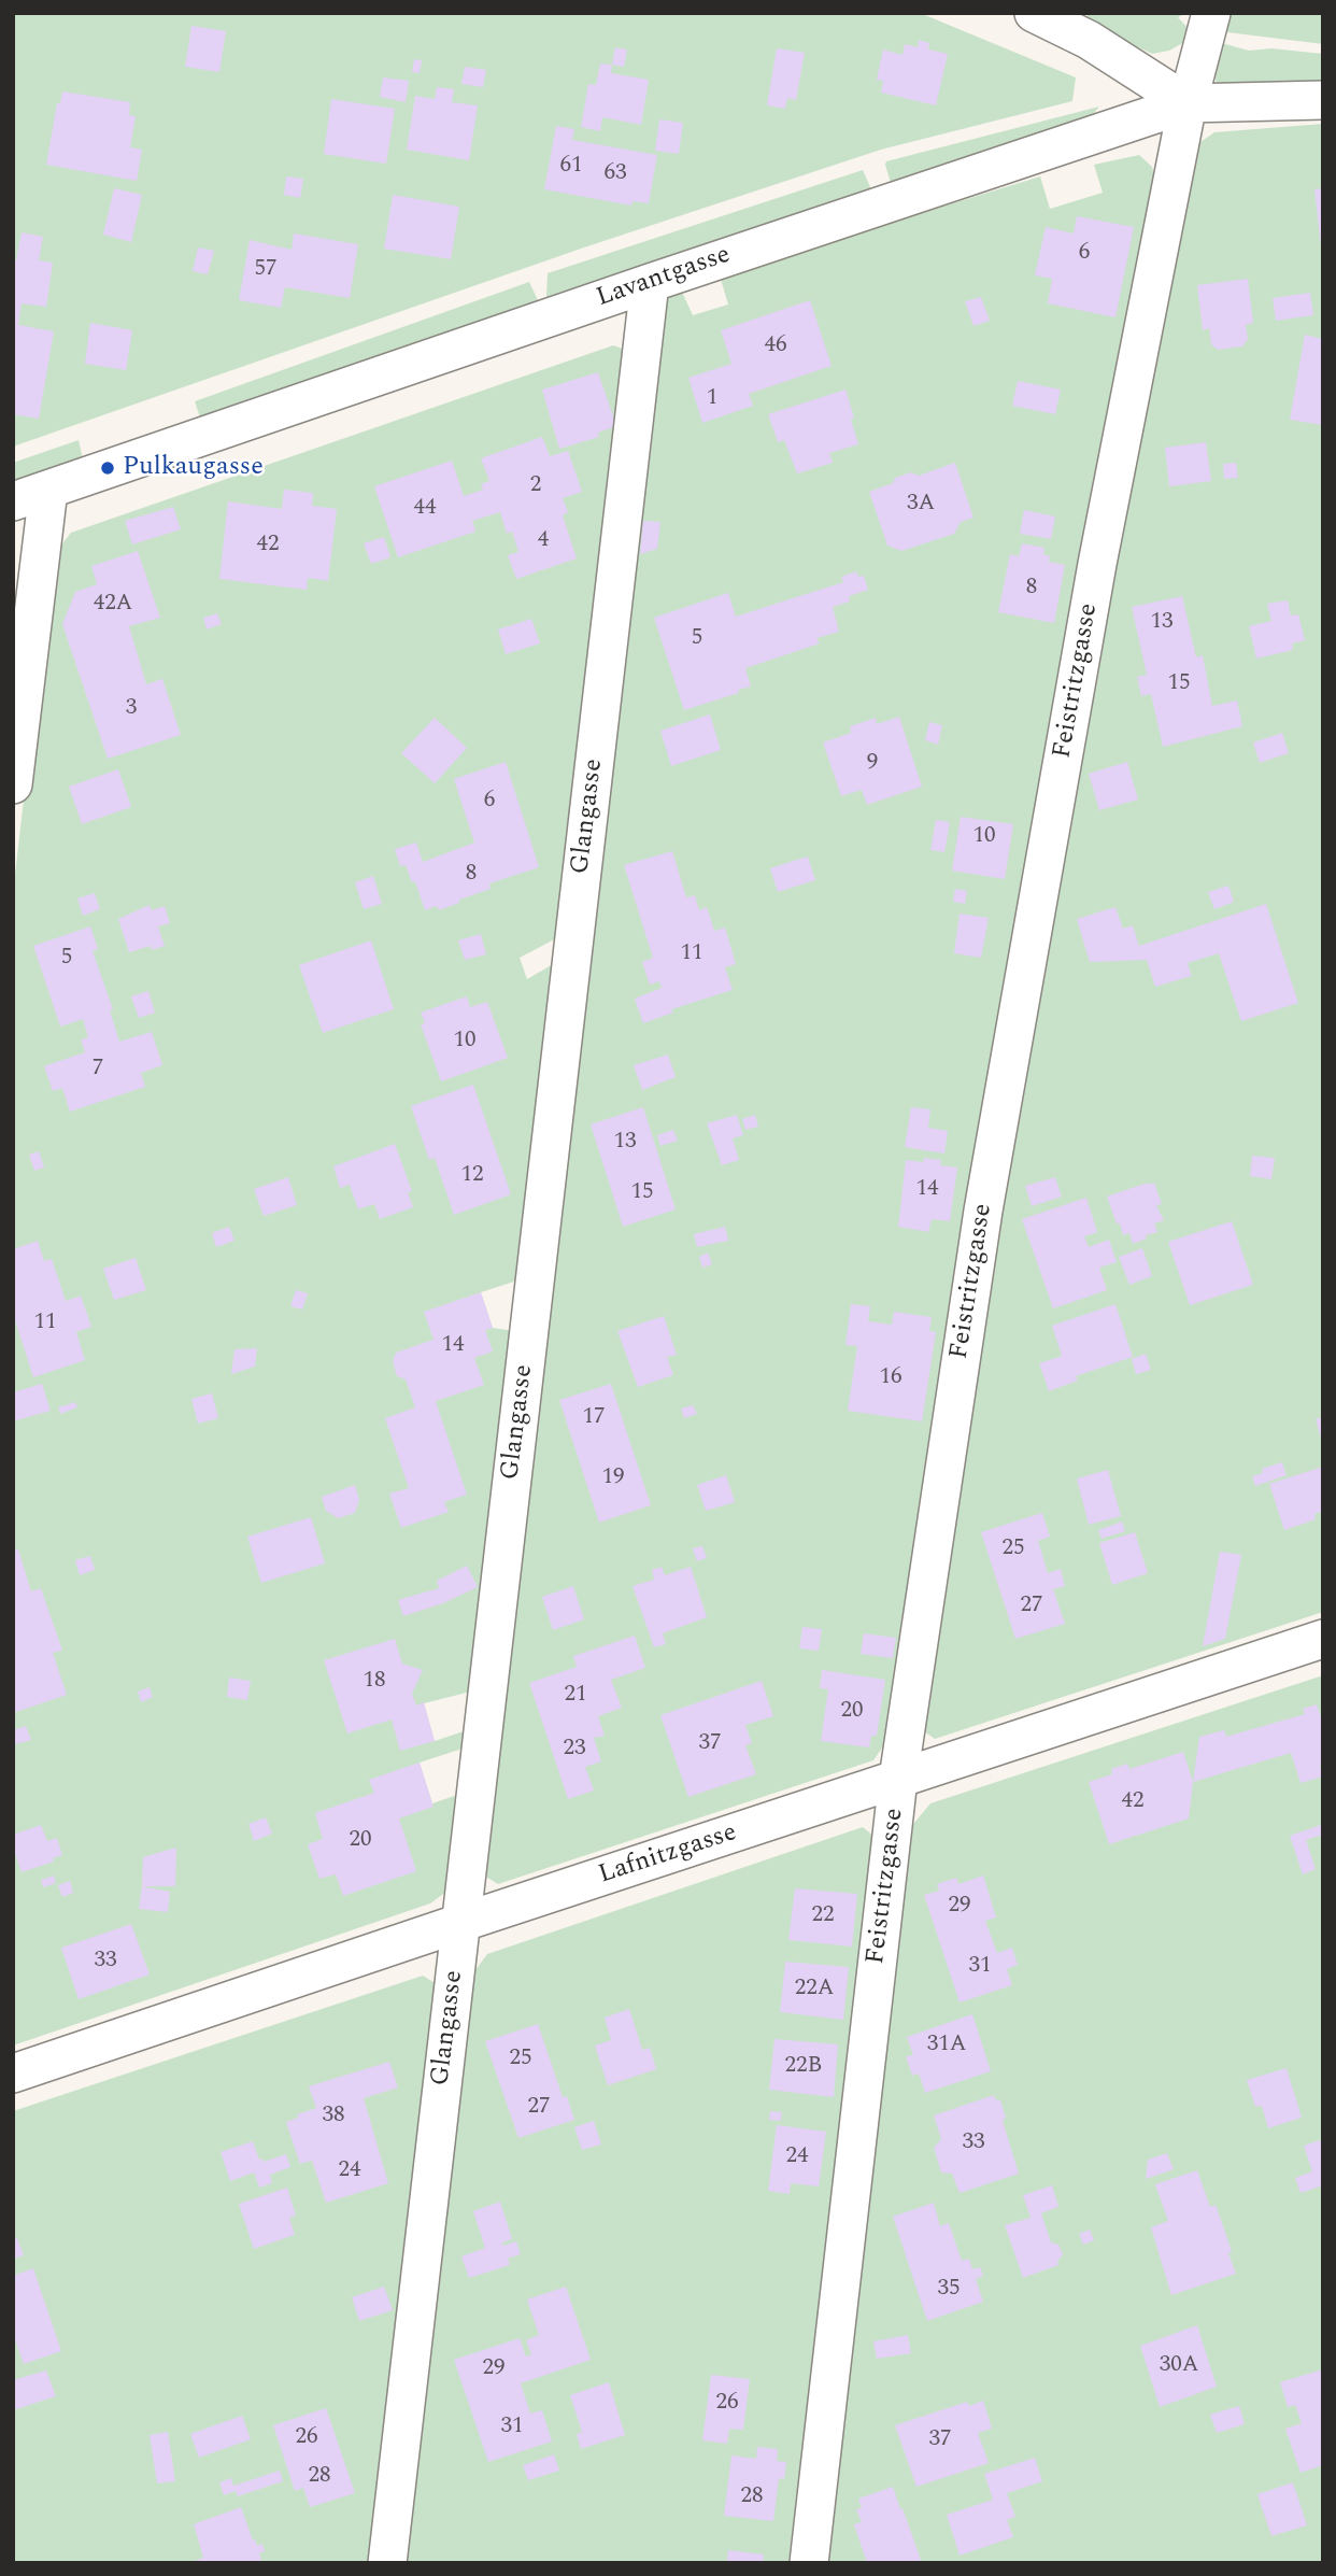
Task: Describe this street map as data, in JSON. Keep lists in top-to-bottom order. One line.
{"streets":{"street":["Lavantgasse","Feistritzgasse","Glangasse","Lafnitzgasse"]},"crossings":[["Lavantgasse","Feistritzgasse"],["Lavantgasse","Glangasse"],["Feistritzgasse","Lafnitzgasse"],["Glangasse","Lafnitzgasse"]],"places":["Pulkaugasse"],"house_numbers":["61","63","6","57","46","1","2","3A","44","4","42","8","42A","13","5","15","3","9","6","10","8","11","5","10","7","13","12","14","15","11","14","16","17","19","25","27","18","21","20","37","23","42","20","29","22","33","31","22A","31A","25","22B","27","38","33","24","24","35","30A","29","26","31","26","37","28","28"]}
